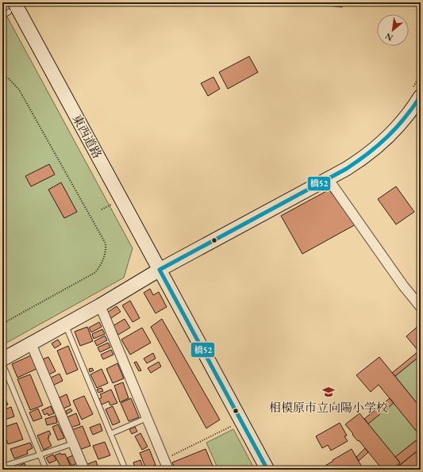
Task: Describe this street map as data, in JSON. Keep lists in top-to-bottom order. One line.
{"streets":{"street":["東西道路"]},"places":{"school or university":["相模原市立向陽小学校"]},"lines":["transit line 橋52"],"north":"bottom left"}
